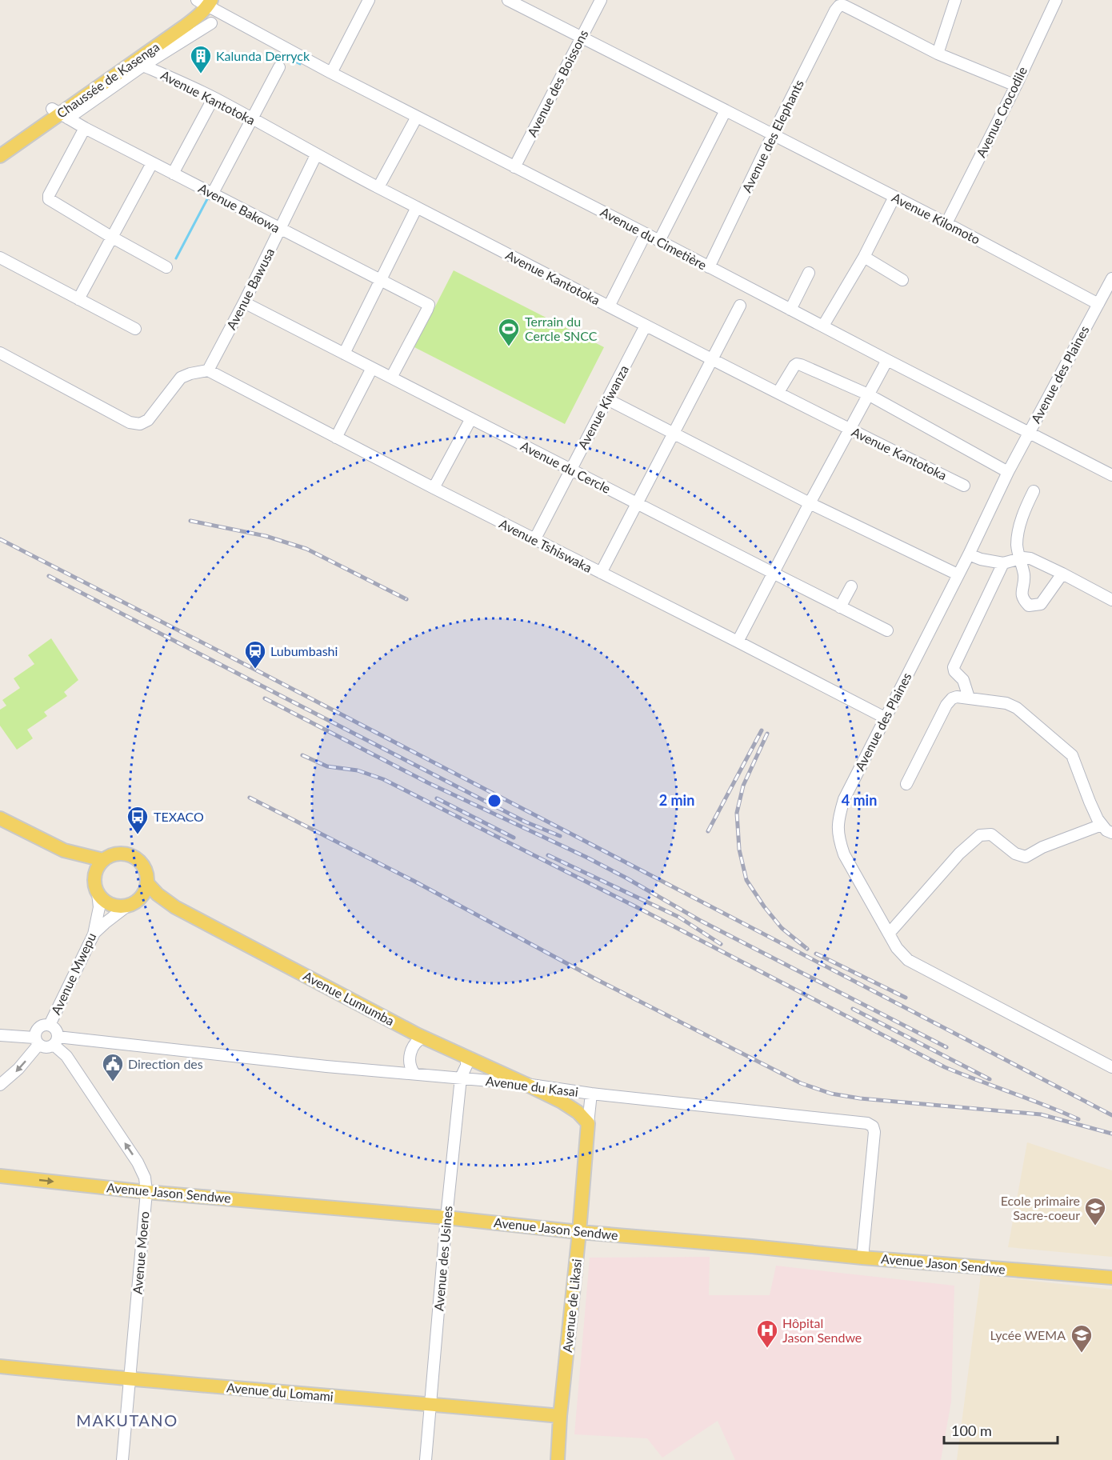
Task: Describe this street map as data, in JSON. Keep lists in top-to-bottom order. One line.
{"streets":{"main road":["Chaussée de Kasenga","Avenue Lumumba","Avenue Jason Sendwe","Avenue de Likasi","Avenue du Lomami"],"street":["Avenue des Boissons","Avenue Kantotoka","Avenue Crocodile","Avenue des Elephants","Avenue Bakowa","Avenue Kilomoto","Avenue du Cimetière","Avenue Bawusa","Avenue des Plaines","Avenue Kiwanza","Avenue du Cercle","Avenue Tshiswaka","Avenue Mwepu","Avenue du Kasai","Avenue Moero","Avenue des Usines"]},"crossings":[["Chaussée de Kasenga","Avenue Bakowa"],["Chaussée de Kasenga","Avenue du Cimetière"],["Avenue des Boissons","Avenue Kilomoto"],["Avenue des Boissons","Avenue du Cimetière"],["Avenue Kantotoka","Avenue Bawusa"],["Avenue Kantotoka","Avenue Kiwanza"],["Avenue Crocodile","Avenue Kilomoto"],["Avenue des Elephants","Avenue Kilomoto"],["Avenue des Elephants","Avenue du Cimetière"],["Avenue Bakowa","Avenue Bawusa"],["Avenue Bakowa","Avenue du Cercle"],["Avenue Kilomoto","Avenue des Plaines"],["Avenue du Cimetière","Avenue des Plaines"],["Avenue Bawusa","Avenue du Cercle"],["Avenue Bawusa","Avenue Tshiswaka"],["Avenue des Plaines","Avenue Tshiswaka"],["Avenue Kiwanza","Avenue du Cercle"],["Avenue Kiwanza","Avenue Tshiswaka"],["Avenue Mwepu","Avenue du Kasai"],["Avenue Mwepu","Avenue Moero"],["Avenue Lumumba","Avenue du Kasai"],["Avenue Lumumba","Avenue des Usines"],["Avenue Lumumba","Avenue de Likasi"],["Avenue du Kasai","Avenue Jason Sendwe"],["Avenue du Kasai","Avenue Moero"],["Avenue du Kasai","Avenue des Usines"],["Avenue du Kasai","Avenue de Likasi"],["Avenue Jason Sendwe","Avenue Moero"],["Avenue Jason Sendwe","Avenue des Usines"],["Avenue Jason Sendwe","Avenue de Likasi"],["Avenue Moero","Avenue du Lomami"],["Avenue des Usines","Avenue du Lomami"],["Avenue de Likasi","Avenue du Lomami"]],"one_way":["Avenue Moero"],"districts":["MAKUTANO"],"places":{"building":["Kalunda Derryck"],"sports":["Terrain du Cercle SNCC"],"station":["Lubumbashi"],"bus stop":["TEXACO"],"public building":["Direction des"],"school or university":["Ecole primaire Sacre-coeur","Lycée WEMA"],"hospital":["Hôpital Jason Sendwe"]},"scale_bar":"100 m","rings":["2 min","4 min"]}
